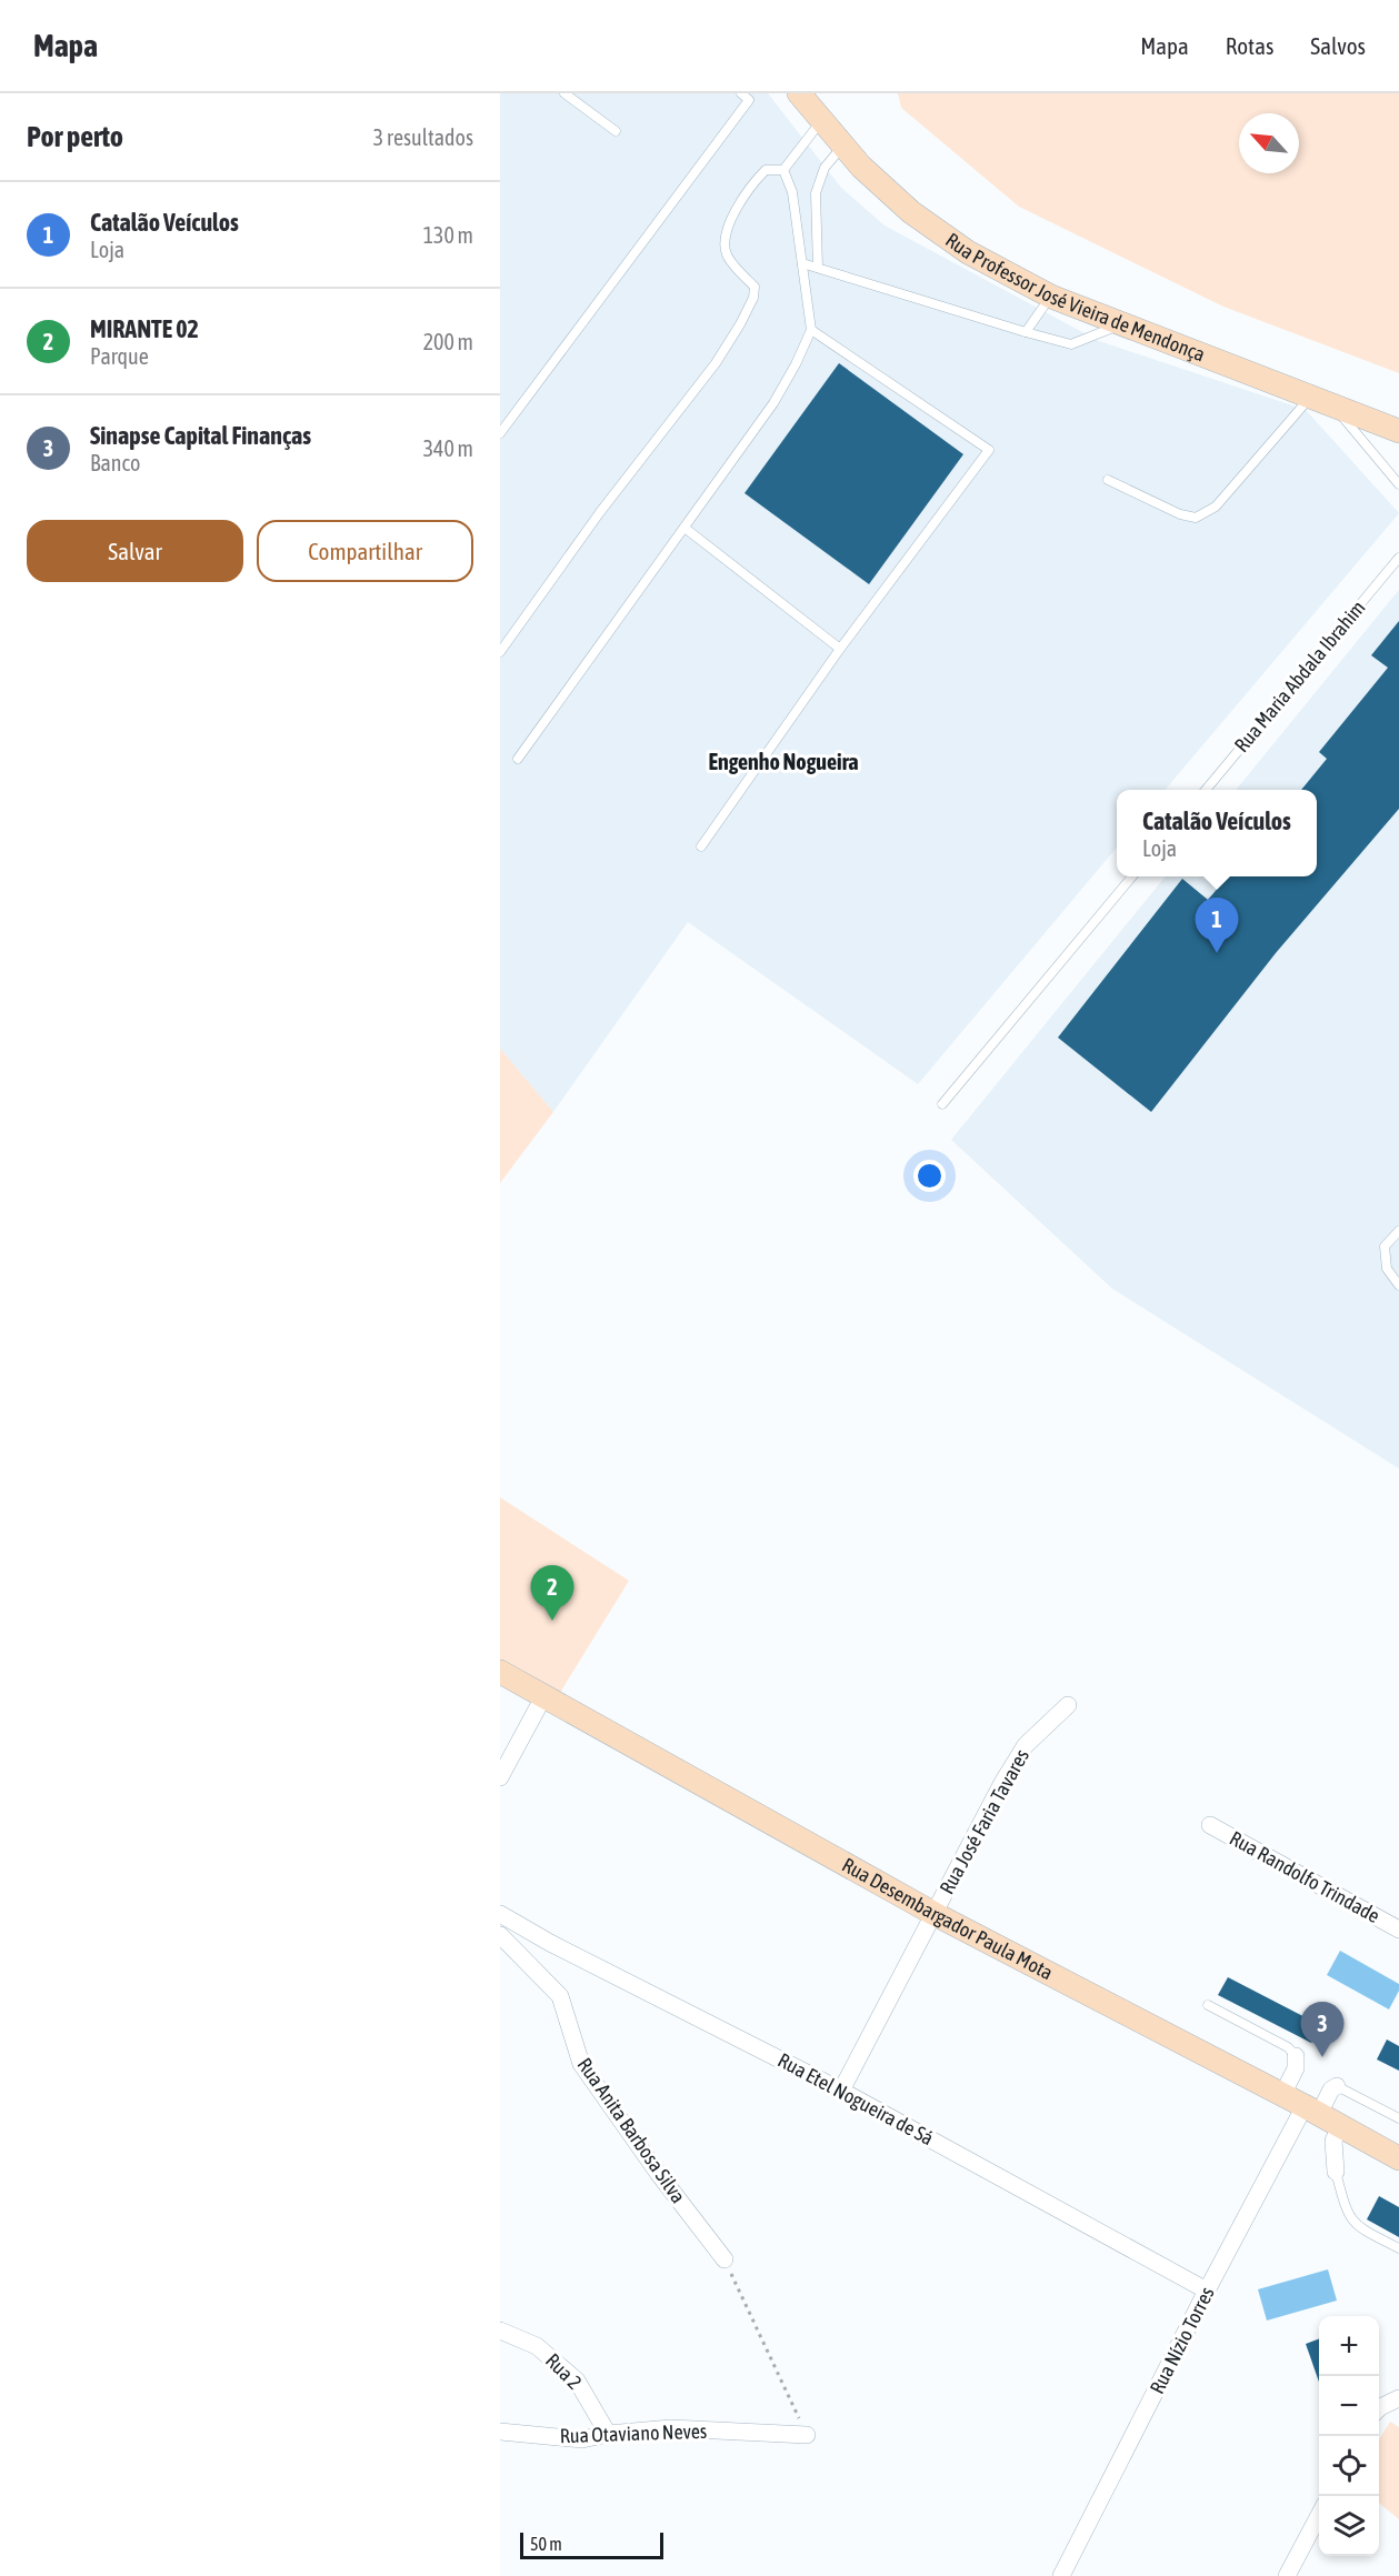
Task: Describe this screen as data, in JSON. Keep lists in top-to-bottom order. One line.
{"streets":{"street":["Rua Professor José Vieira de Mendonça","Rua José Faria Tavares","Rua Randolfo Trindade","Rua Desembargador Paula Mota","Rua Etel Nogueira de Sá","Rua Anita Barbosa Silva","Rua Nízio Torres","Rua 2","Rua Otaviano Neves"],"lane":["Rua Maria Abdala Ibrahim"]},"crossings":[["Rua José Faria Tavares","Rua Desembargador Paula Mota"],["Rua José Faria Tavares","Rua Etel Nogueira de Sá"],["Rua Desembargador Paula Mota","Rua Nízio Torres"],["Rua Etel Nogueira de Sá","Rua Nízio Torres"],["Rua 2","Rua Otaviano Neves"]],"districts":["Engenho Nogueira"],"scale_bar":"50 m","north":"top left","page":{"header":"Mapa","nav":["Mapa","Rotas","Salvos"],"heading":["Por perto","3 resultados"],"list":[{"mark":"1","name":"Catalão Veículos","note":"Loja","value":"130 m"},{"mark":"2","name":"MIRANTE 02","note":"Parque","value":"200 m"},{"mark":"3","name":"Sinapse Capital Finanças","note":"Banco","value":"340 m"}],"buttons":["Salvar","Compartilhar"],"popup":["Catalão Veículos","Loja"],"pins":["1","2","3"],"map_buttons":["+","−"],"scale":"50 m"}}
